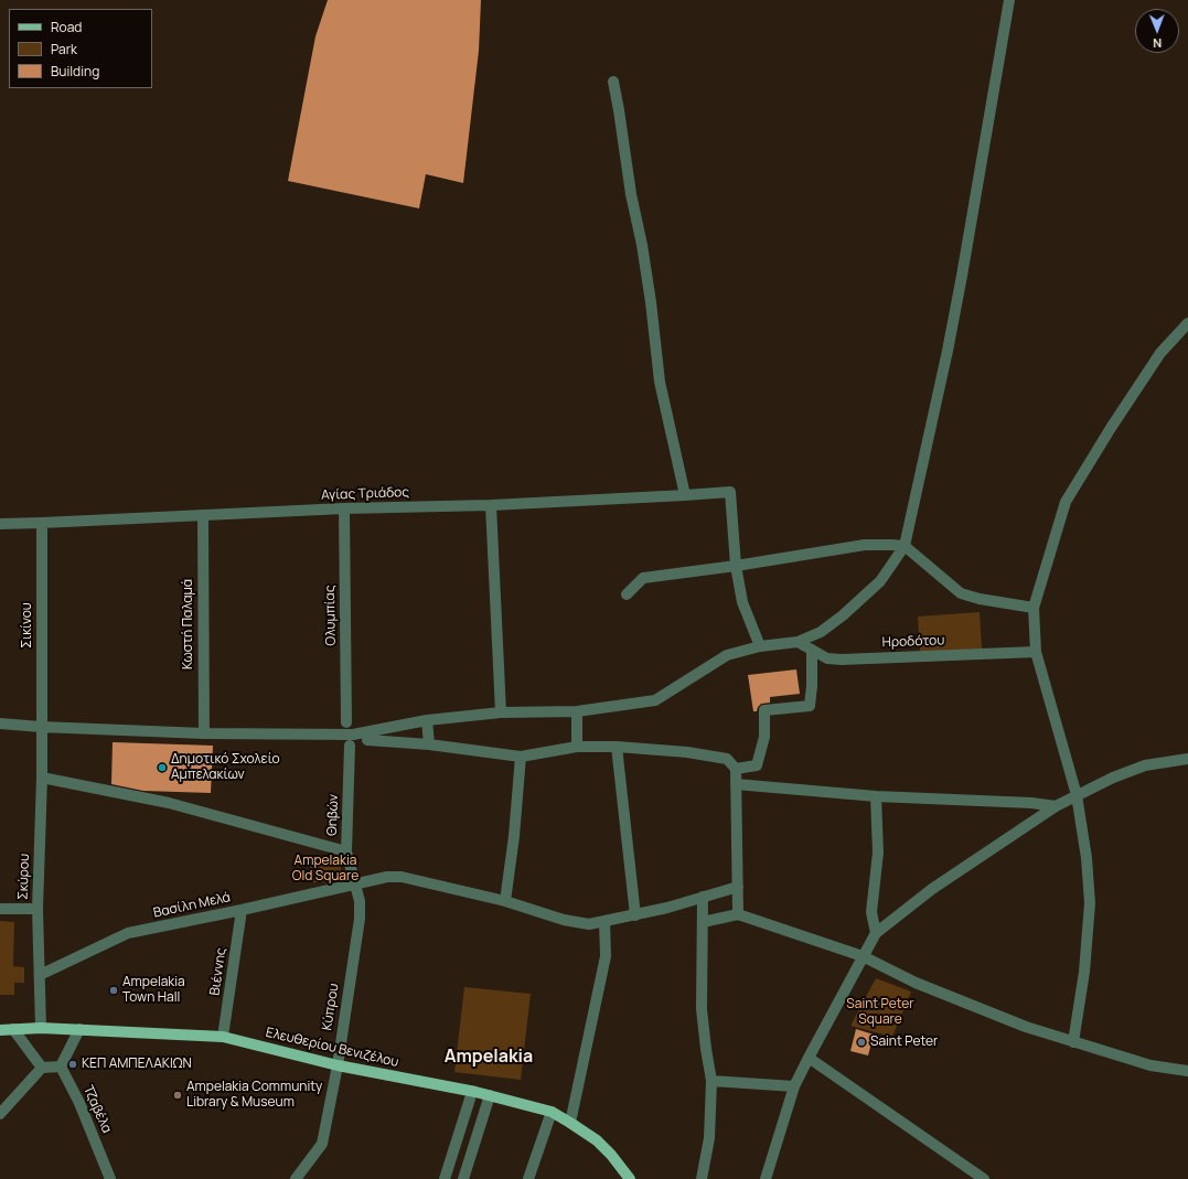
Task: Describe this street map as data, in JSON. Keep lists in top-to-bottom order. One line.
{"streets":{"main road":["Ελευθερίου Βενιζέλου"],"street":["Αγίας Τριάδος","Ολυμπίας","Κωστή Παλαμά","Σικίνου","Ηροδότου","Θηβών","Σκύρου","Βασίλη Μελά","Βιέννης","Κύπρου","Τζαβέλα"]},"crossings":[["Αγίας Τριάδος","Ολυμπίας"],["Αγίας Τριάδος","Κωστή Παλαμά"],["Αγίας Τριάδος","Σικίνου"],["Σικίνου","Σκύρου"],["Θηβών","Βασίλη Μελά"],["Θηβών","Κύπρου"],["Σκύρου","Βασίλη Μελά"],["Σκύρου","Ελευθερίου Βενιζέλου"],["Βασίλη Μελά","Βιέννης"],["Βασίλη Μελά","Κύπρου"],["Βιέννης","Ελευθερίου Βενιζέλου"],["Κύπρου","Ελευθερίου Βενιζέλου"]],"districts":["Ampelakia"],"parks":["Ampelakia Old Square","Saint Peter Square"],"places":["Δημοτικό Σχολείο Αμπελακίων","Ampelakia Town Hall","Saint Peter","ΚΕΠ ΑΜΠΕΛΑΚΙΩΝ","Ampelakia Community Library & Museum"],"legend":["Road","Park","Building"],"north":"bottom"}
